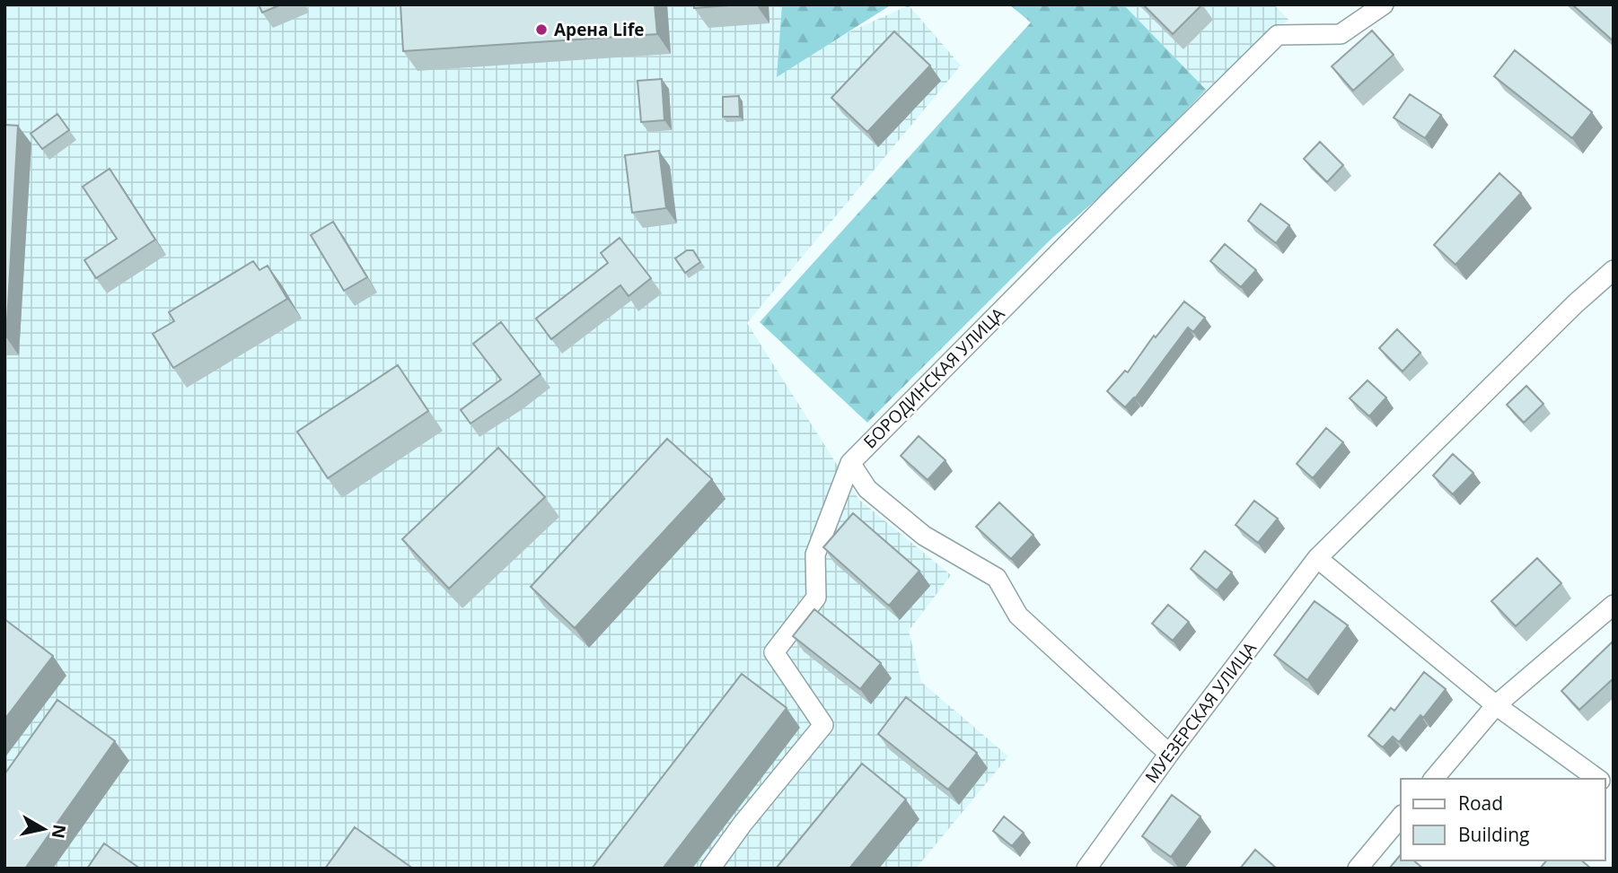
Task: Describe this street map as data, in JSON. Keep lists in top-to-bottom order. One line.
{"streets":{"street":["БОРОДИНСКАЯ УЛИЦА","МУЕЗЕРСКАЯ УЛИЦА"]},"places":["Арена Life"],"legend":["Road","Building"],"north":"right"}
